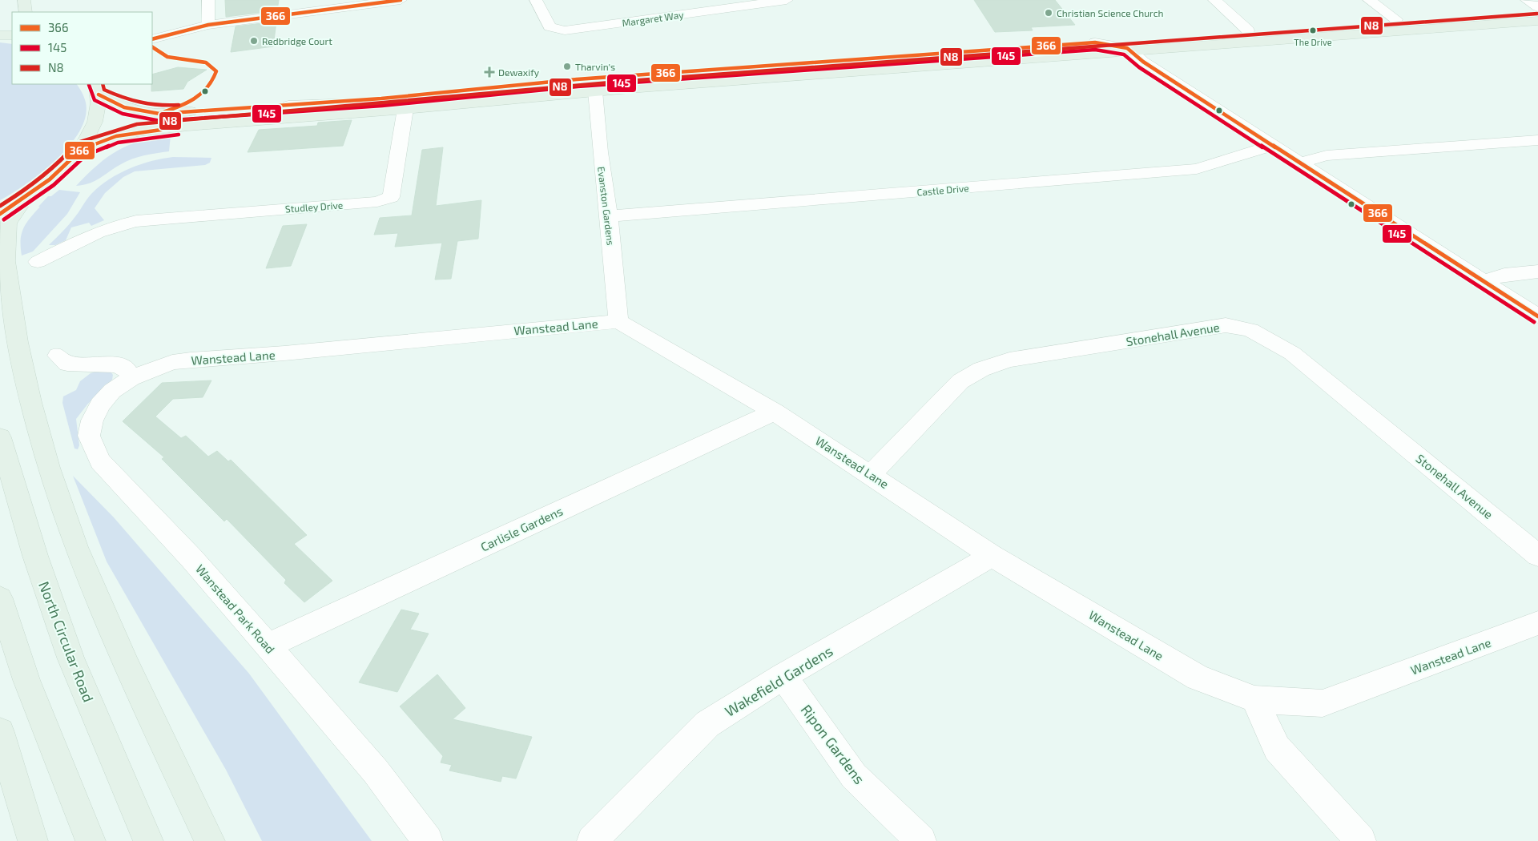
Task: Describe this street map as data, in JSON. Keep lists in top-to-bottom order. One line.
{"streets":{"highway":["North Circular Road"],"street":["Margaret Way","Castle Drive","Evanston Gardens","Studley Drive","Wanstead Lane","Stonehall Avenue","Carlisle Gardens","Wanstead Park Road","Wakefield Gardens","Ripon Gardens"]},"crossings":[["Castle Drive","Evanston Gardens"],["Evanston Gardens","Wanstead Lane"],["Wanstead Lane","Stonehall Avenue"],["Wanstead Lane","Carlisle Gardens"],["Wanstead Lane","Wanstead Park Road"],["Wanstead Lane","Wakefield Gardens"],["Carlisle Gardens","Wanstead Park Road"],["Wakefield Gardens","Ripon Gardens"]],"places":{"other":["Christian Science Church","The Drive","Redbridge Court","Tharvin's"],"health":["Dewaxify"]},"lines":["transit line 366","transit line N8","transit line 145"],"legend":["366","145","N8"]}
